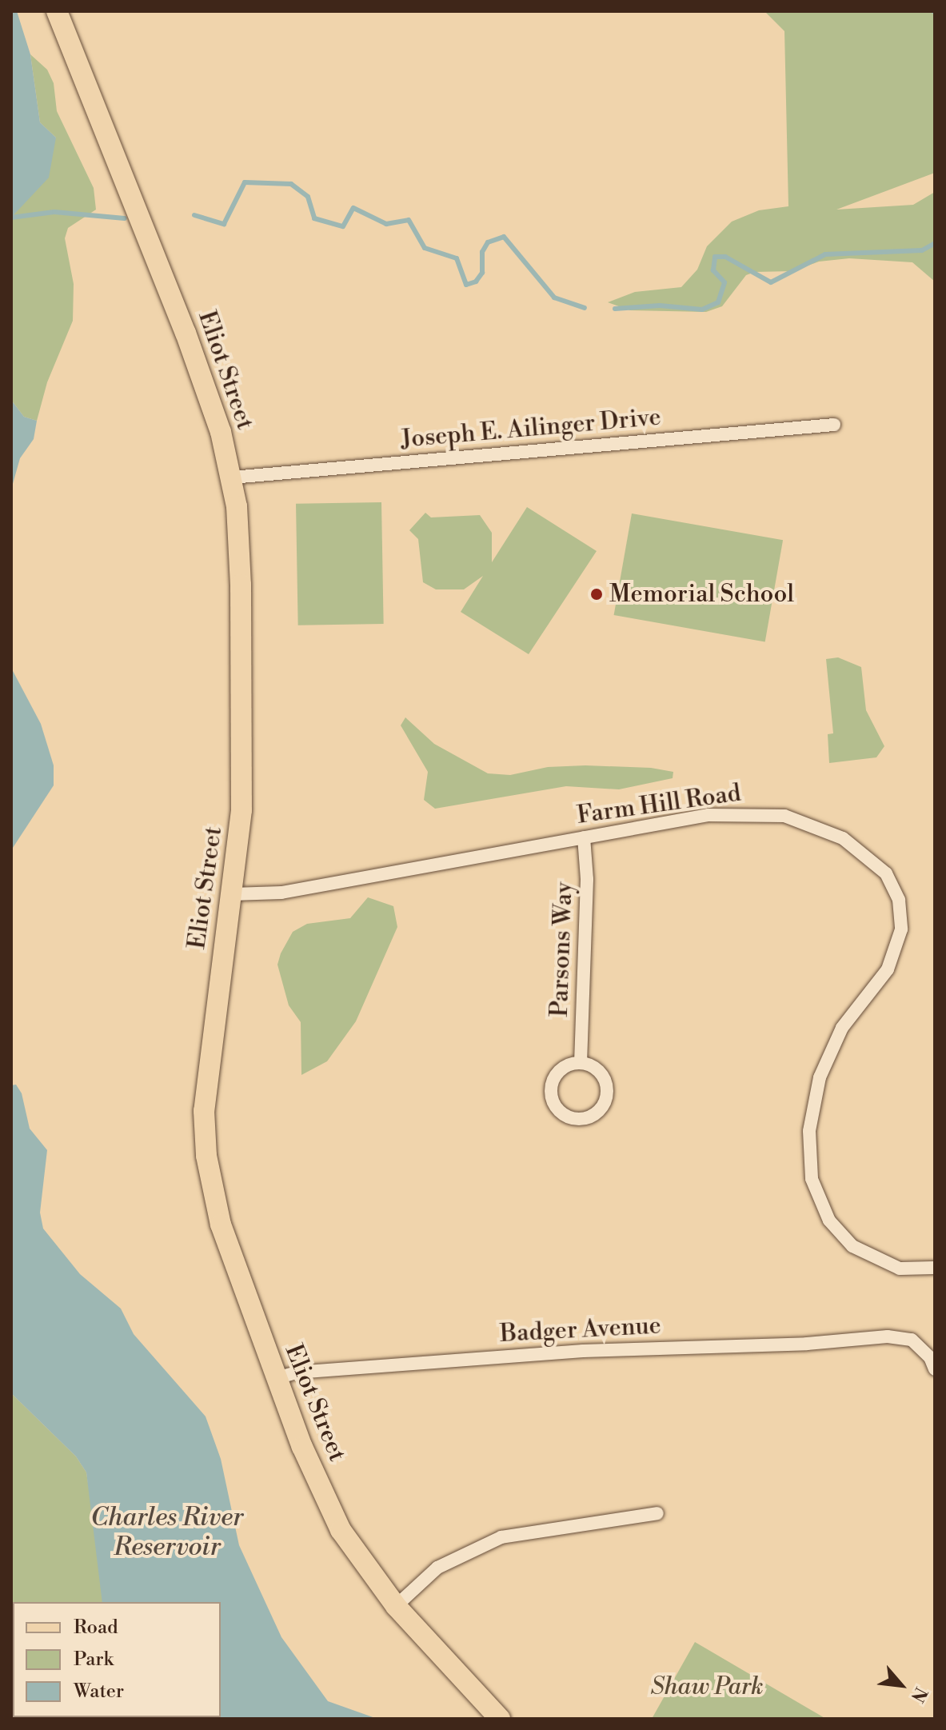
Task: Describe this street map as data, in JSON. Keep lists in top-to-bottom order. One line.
{"streets":{"main road":["Eliot Street"],"street":["Joseph E. Ailinger Drive","Farm Hill Road","Parsons Way","Badger Avenue"]},"crossings":[["Eliot Street","Joseph E. Ailinger Drive"],["Eliot Street","Farm Hill Road"],["Eliot Street","Badger Avenue"],["Farm Hill Road","Parsons Way"]],"water":["Charles River Reservoir"],"parks":["Shaw Park"],"places":["Memorial School"],"legend":["Road","Park","Water"],"north":"bottom right"}
